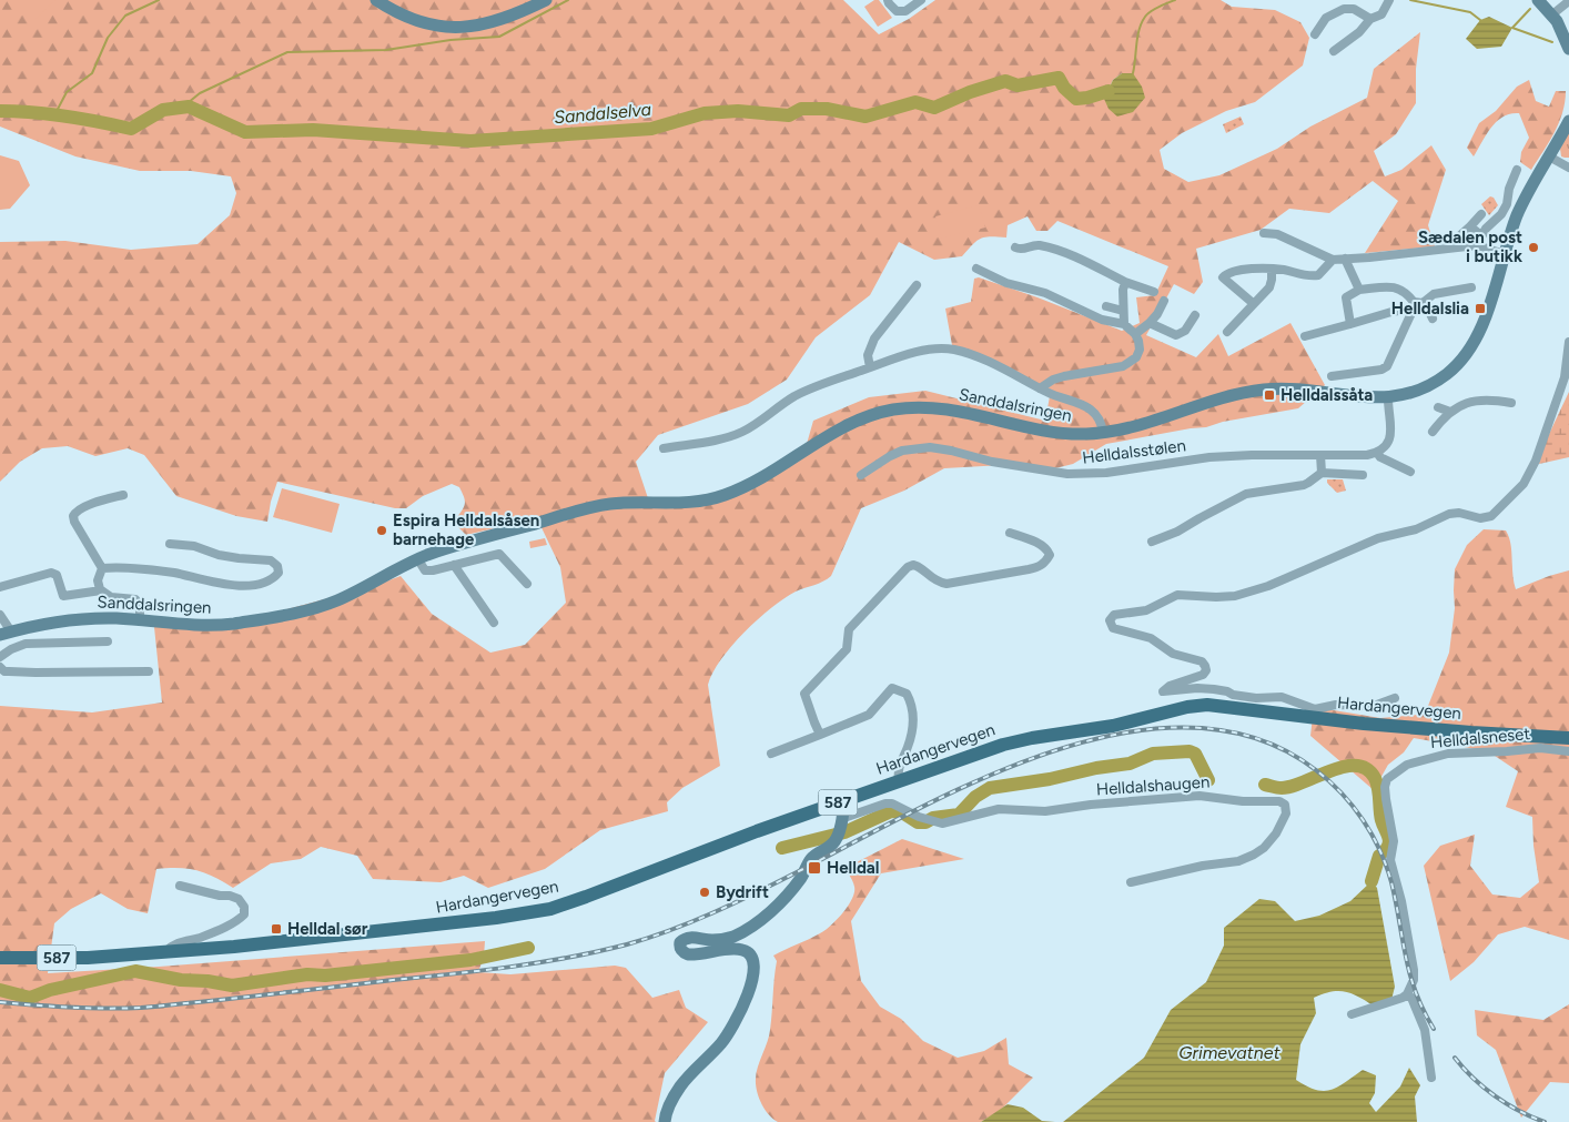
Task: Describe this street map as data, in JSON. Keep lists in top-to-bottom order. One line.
{"streets":{"main road":["Sanddalsringen","Hardangervegen","587"],"street":["Helldalsstølen","Helldalsneset","Helldalshaugen"]},"water":["Sandalselva","Grimevatnet"],"places":{"other":["Sædalen post i butikk","Espira Helldalsåsen barnehage","Bydrift"],"transit":["Helldalslia","Helldalssåta","Helldal","Helldal sør"]}}
